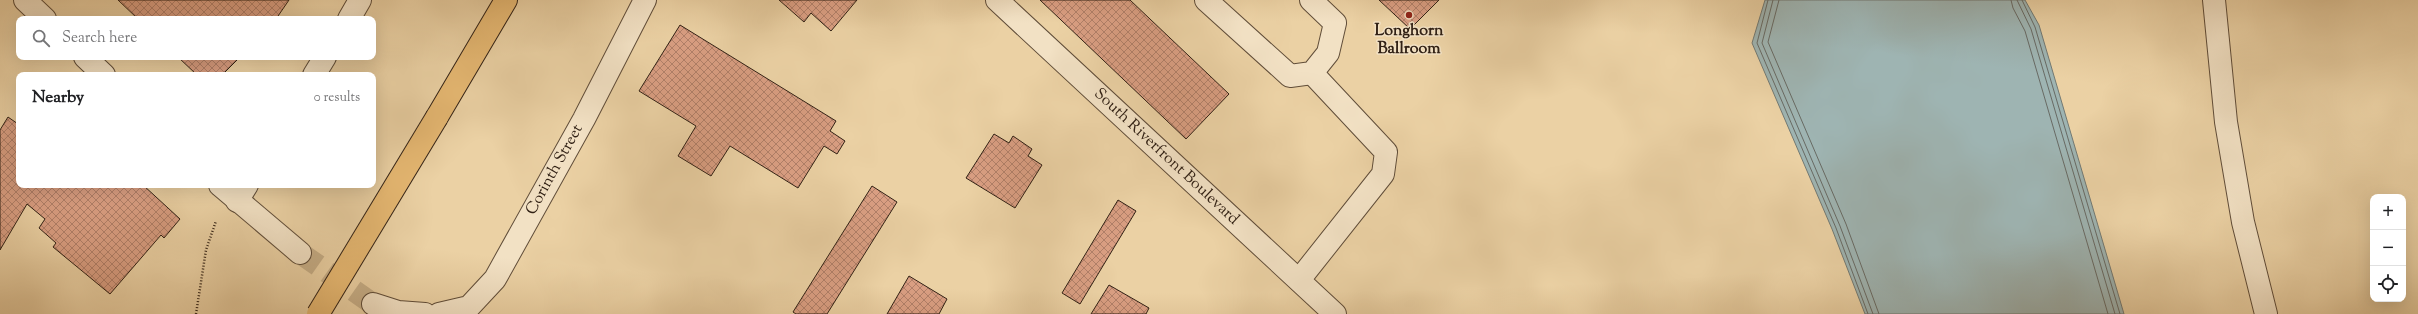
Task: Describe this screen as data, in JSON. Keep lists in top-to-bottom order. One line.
{"streets":{"street":["South Riverfront Boulevard","Corinth Street"]},"places":["Longhorn Ballroom"],"page":{"search":"Search here","heading":["Nearby","0 results"],"map_buttons":["+","−"]}}
